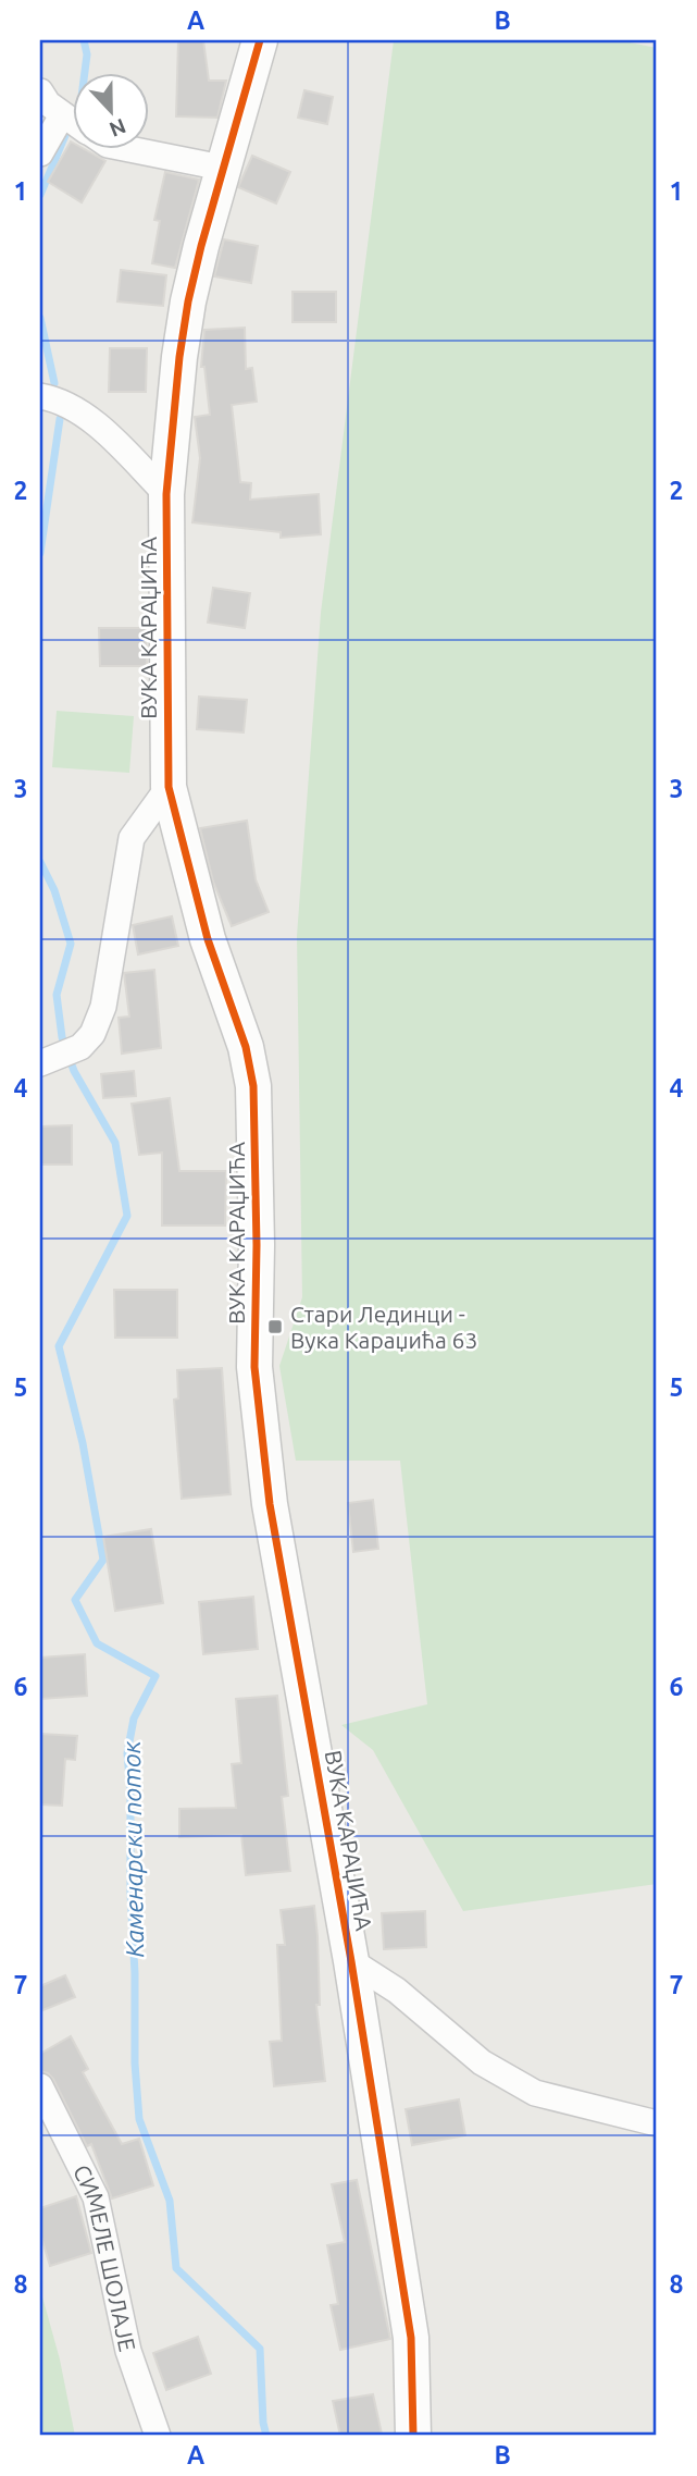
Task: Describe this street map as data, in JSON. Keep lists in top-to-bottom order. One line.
{"streets":{"street":["ВУКА КАРАЏИЋА","СИМЕЛЕ ШОЛАЈЕ"]},"water":["Каменарски поток"],"places":{"transit":["Стари Лединци - Вука Караџића 63"]},"north":"bottom","grid":{"columns":["A","B"],"rows":["1","2","3","4","5","6","7","8"]}}
